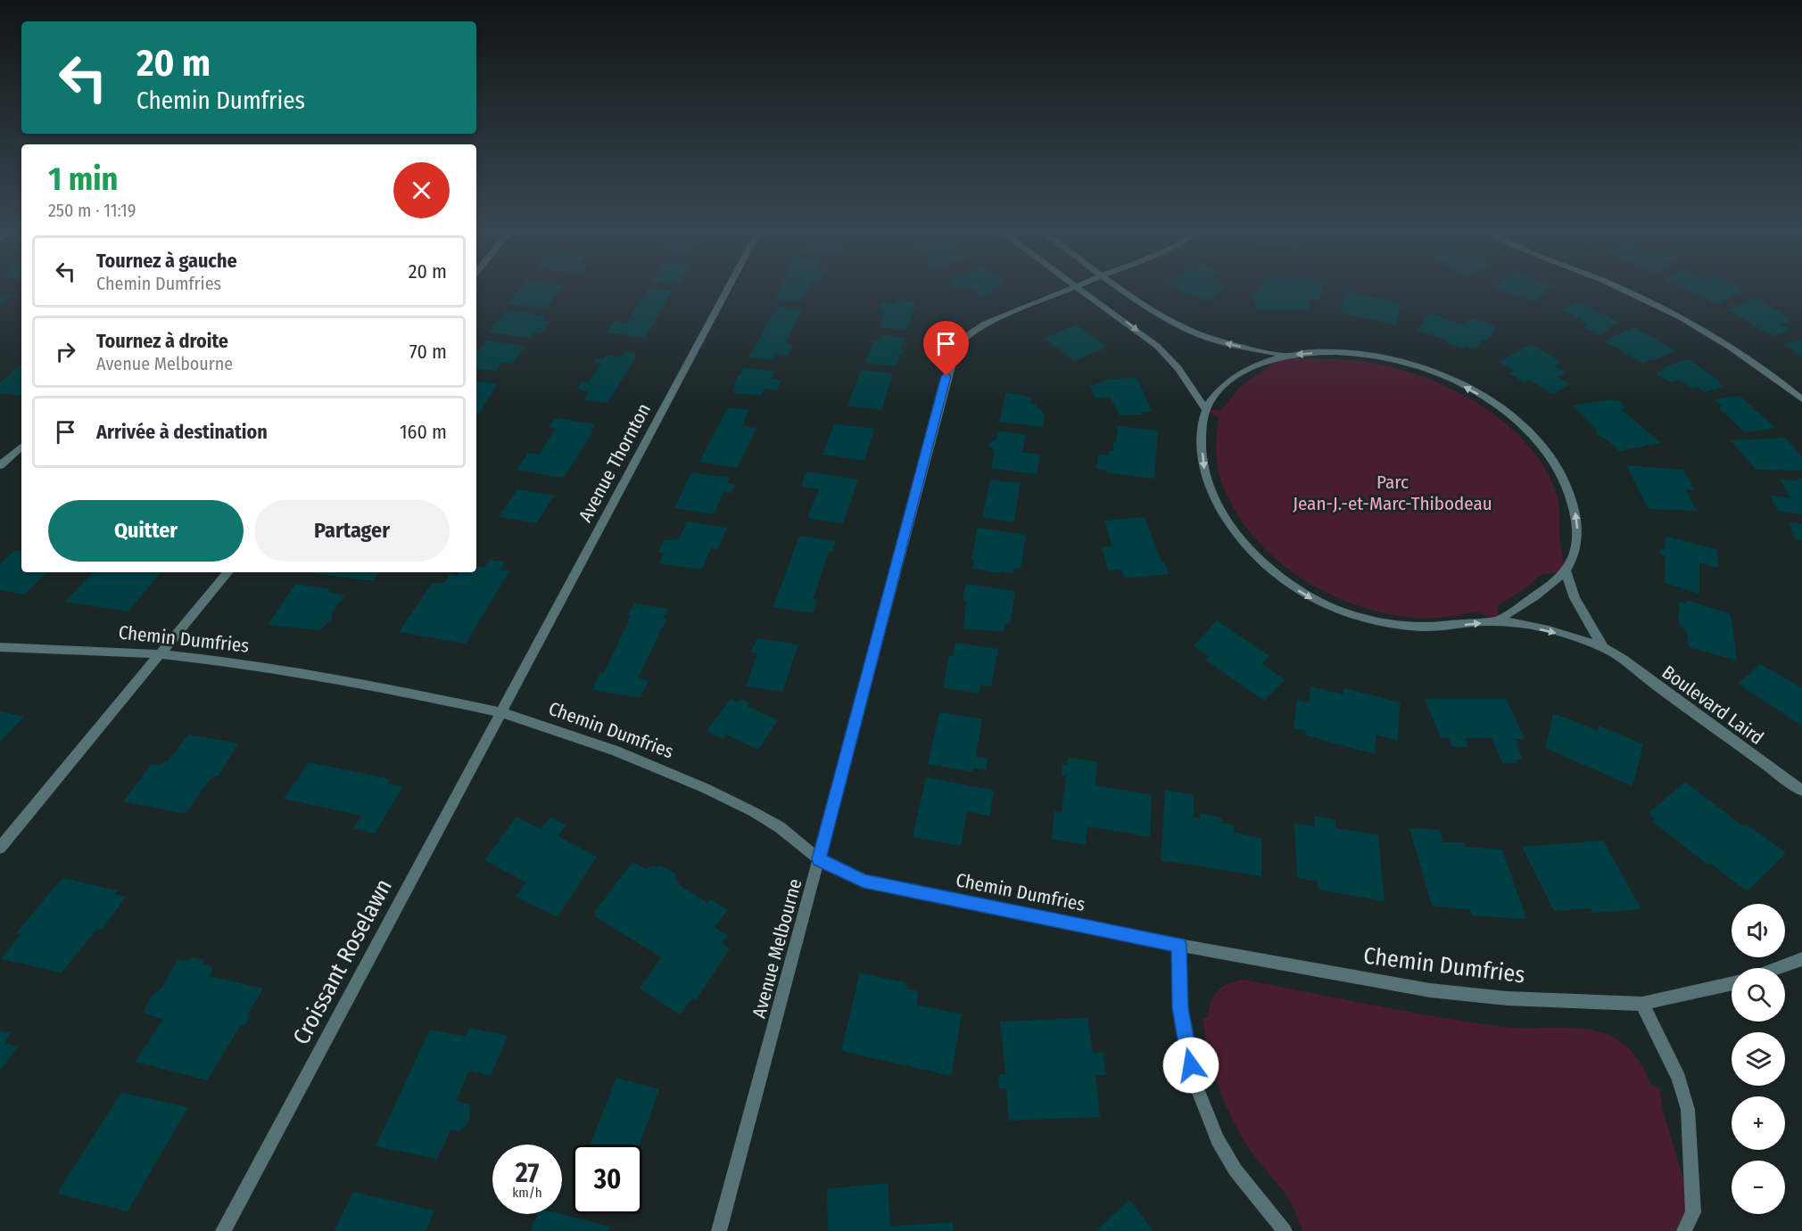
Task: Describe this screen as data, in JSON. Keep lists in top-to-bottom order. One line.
{"streets":{"street":["Avenue Thornton","Chemin Dumfries","Boulevard Laird","Avenue Melbourne","Croissant Roselawn"]},"crossings":[["Avenue Thornton","Chemin Dumfries"],["Avenue Thornton","Croissant Roselawn"],["Chemin Dumfries","Avenue Melbourne"],["Chemin Dumfries","Croissant Roselawn"]],"one_way":["Boulevard Laird"],"parks":["Parc Jean-J.-et-Marc-Thibodeau"],"page":{"turn":["20 m","Chemin Dumfries"],"heading":["1 min","250 m · 11:19"],"list":[{"name":"Tournez à gauche","note":"Chemin Dumfries","value":"20 m"},{"name":"Tournez à droite","note":"Avenue Melbourne","value":"70 m"},{"name":"Arrivée à destination","value":"160 m"}],"buttons":["Quitter","Partager"],"map_buttons":["+","−"],"speed":"27 km/h","limit":"30"}}
